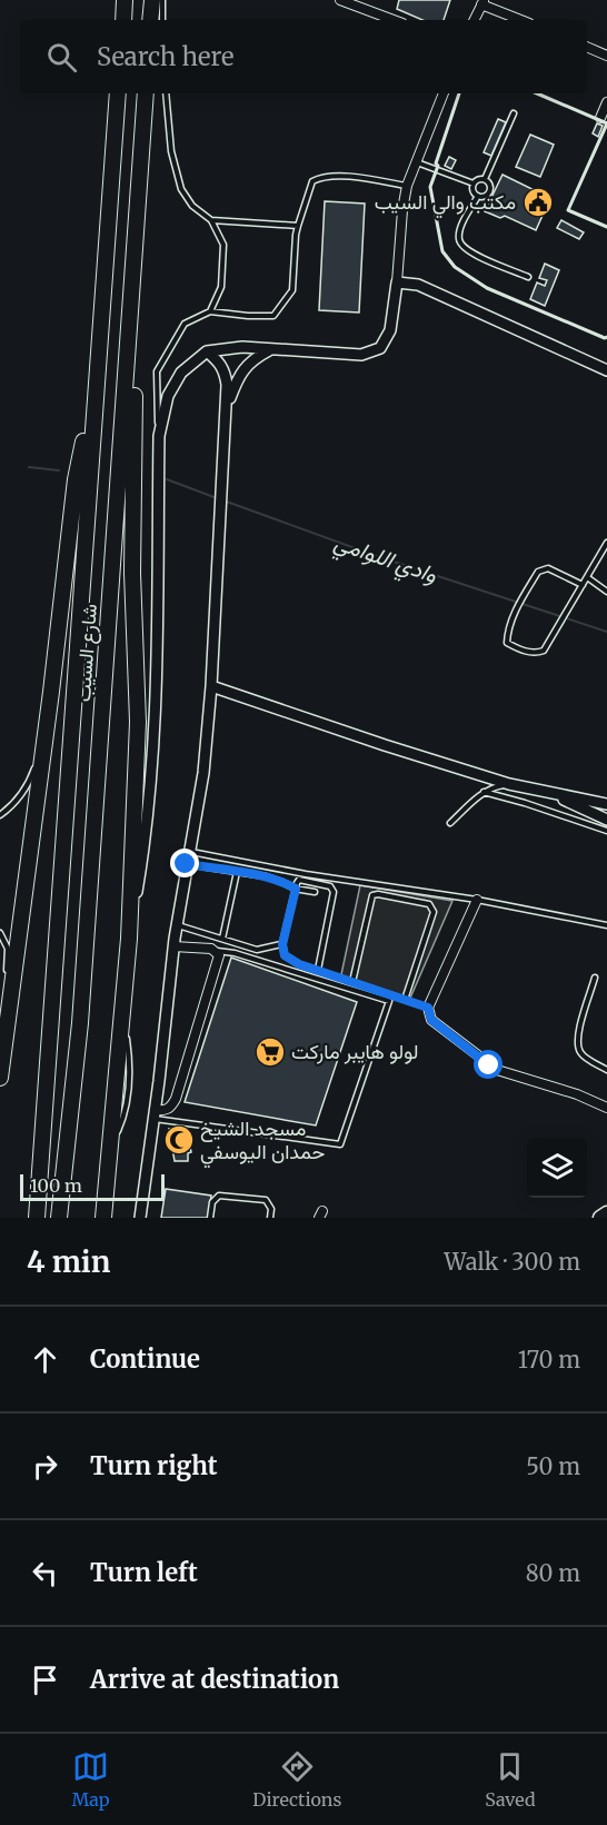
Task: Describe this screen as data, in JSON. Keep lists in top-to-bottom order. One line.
{"streets":{"highway":["شارع السيب"]},"water":["وادي اللوامي"],"places":{"public building":["مكتب والي السيب"],"supermarket":["لولو هايبر ماركت"],"mosque":["مسجد الشيخ حمدان اليوسفي"]},"scale_bar":"100 m","page":{"search":"Search here","scale":"100 m","heading":["4 min","Walk · 300 m"],"list":[["Continue","170 m"],["Turn right","50 m"],["Turn left","80 m"],"Arrive at destination"],"nav":["Map","Directions","Saved"]}}
